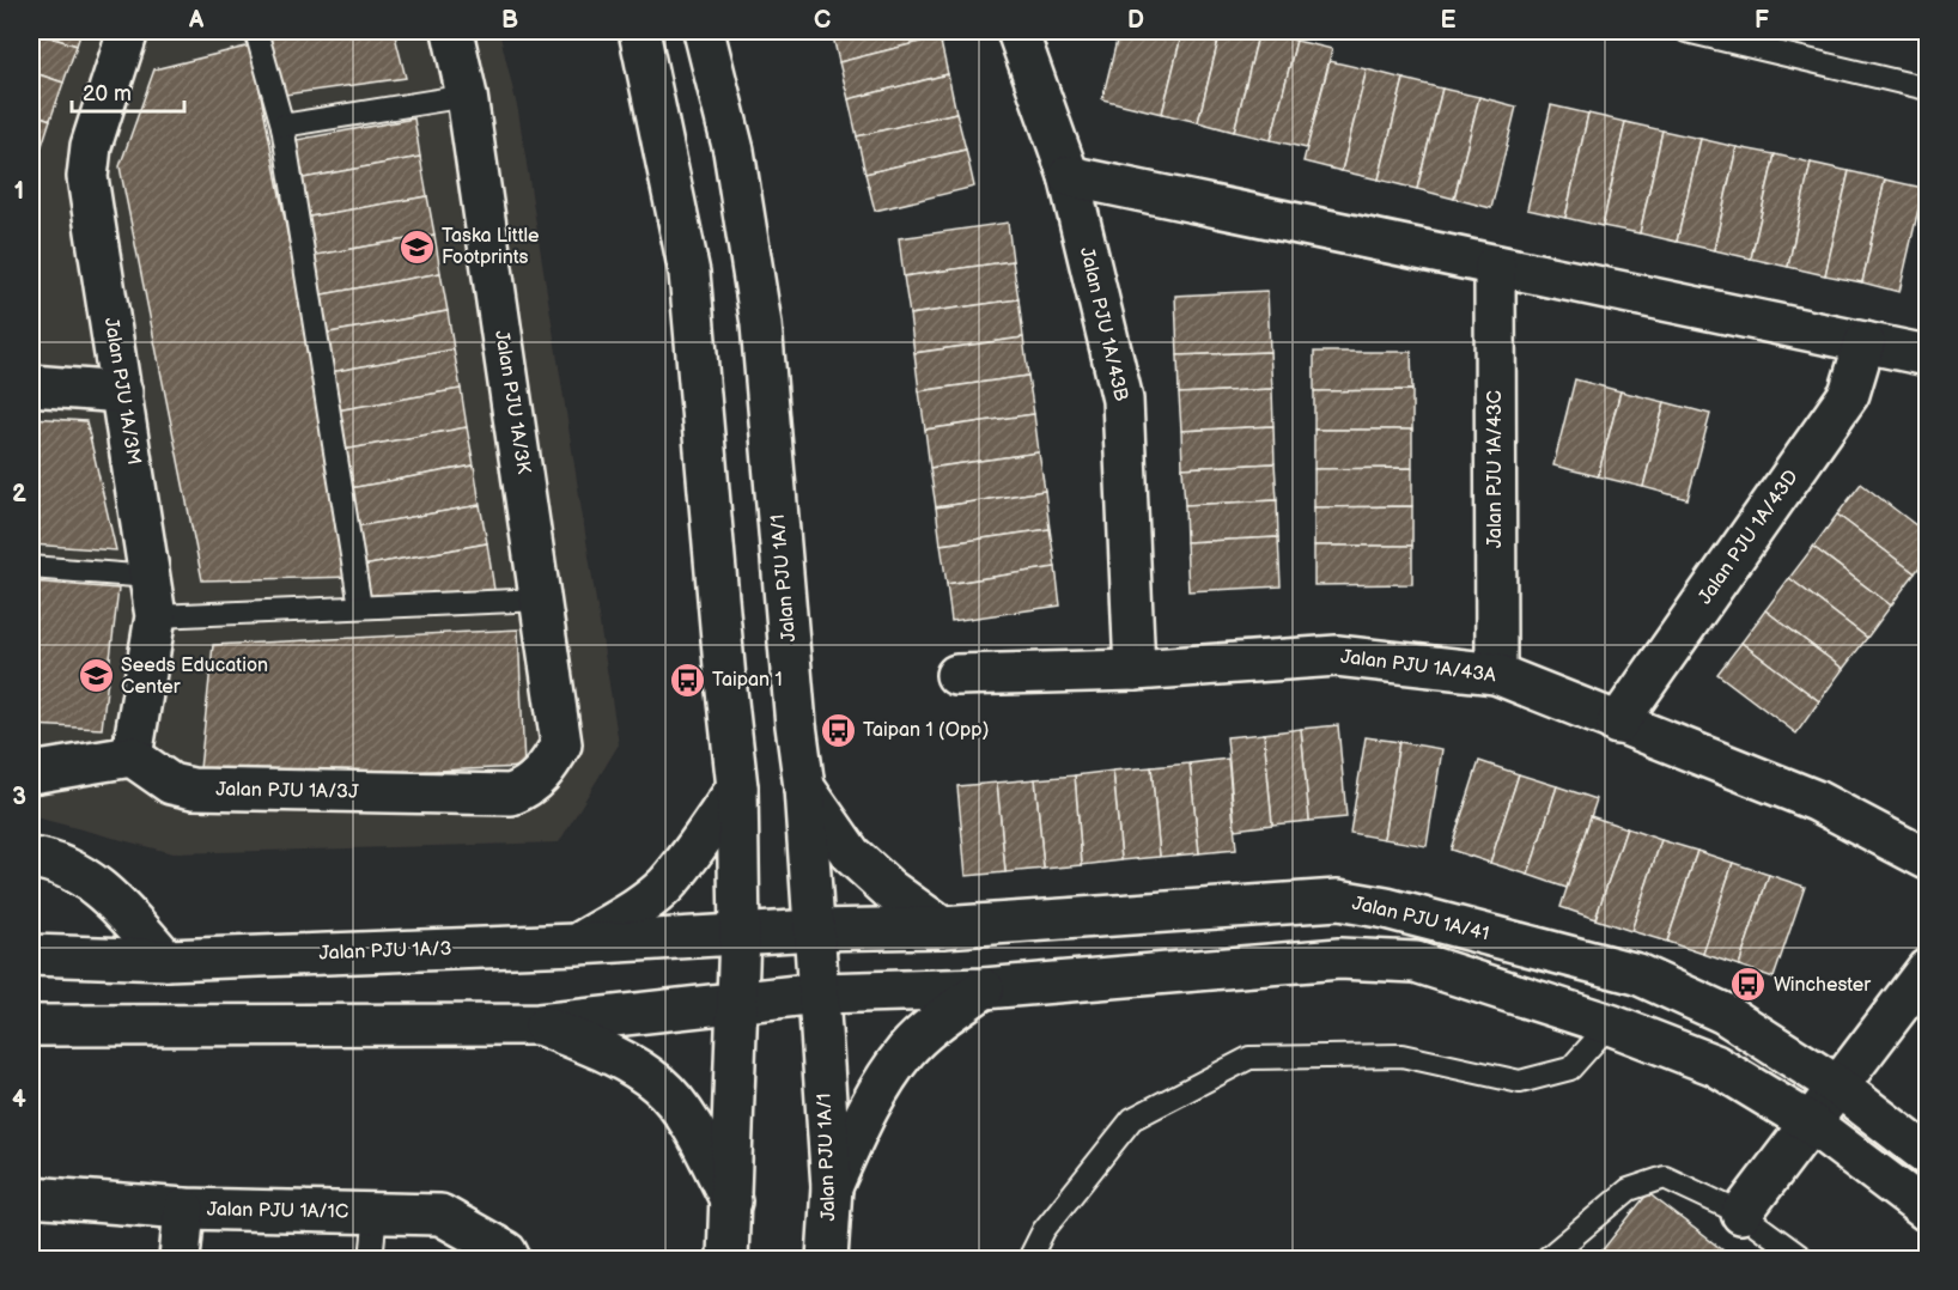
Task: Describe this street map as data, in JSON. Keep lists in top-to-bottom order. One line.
{"streets":{"street":["Jalan PJU 1A/43B","Jalan PJU 1A/3M","Jalan PJU 1A/3K","Jalan PJU 1A/43C","Jalan PJU 1A/43D","Jalan PJU 1A/1","Jalan PJU 1A/43A","Jalan PJU 1A/3J","Jalan PJU 1A/41","Jalan PJU 1A/3","Jalan PJU 1A/1C"]},"crossings":[["Jalan PJU 1A/43B","Jalan PJU 1A/43A"],["Jalan PJU 1A/3M","Jalan PJU 1A/3J"],["Jalan PJU 1A/3K","Jalan PJU 1A/3J"],["Jalan PJU 1A/43C","Jalan PJU 1A/43A"],["Jalan PJU 1A/43D","Jalan PJU 1A/43A"],["Jalan PJU 1A/1","Jalan PJU 1A/41"],["Jalan PJU 1A/41","Jalan PJU 1A/3"]],"places":{"school or university":["Taska Little Footprints","Seeds Education Center"],"bus stop":["Taipan 1","Taipan 1 (Opp)","Winchester"]},"scale_bar":"20 m","grid":{"columns":["A","B","C","D","E","F"],"rows":["1","2","3","4"]}}
